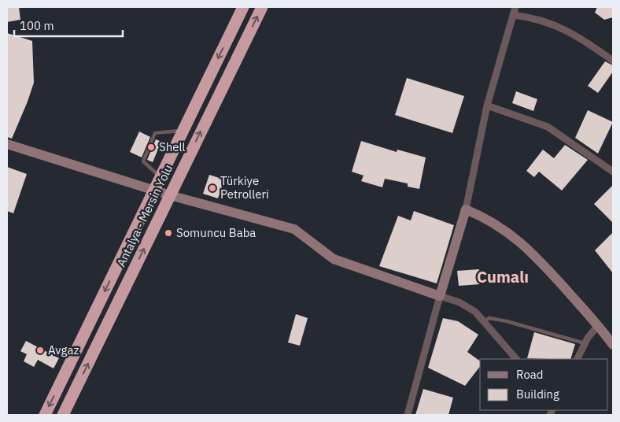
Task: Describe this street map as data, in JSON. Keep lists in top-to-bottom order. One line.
{"streets":{"highway":["Antalya - Mersin Yolu"]},"districts":["Cumalı"],"places":["Shell","Türkiye Petrolleri","Somuncu Baba","Avgaz"],"legend":["Road","Building"],"scale_bar":"100 m"}
